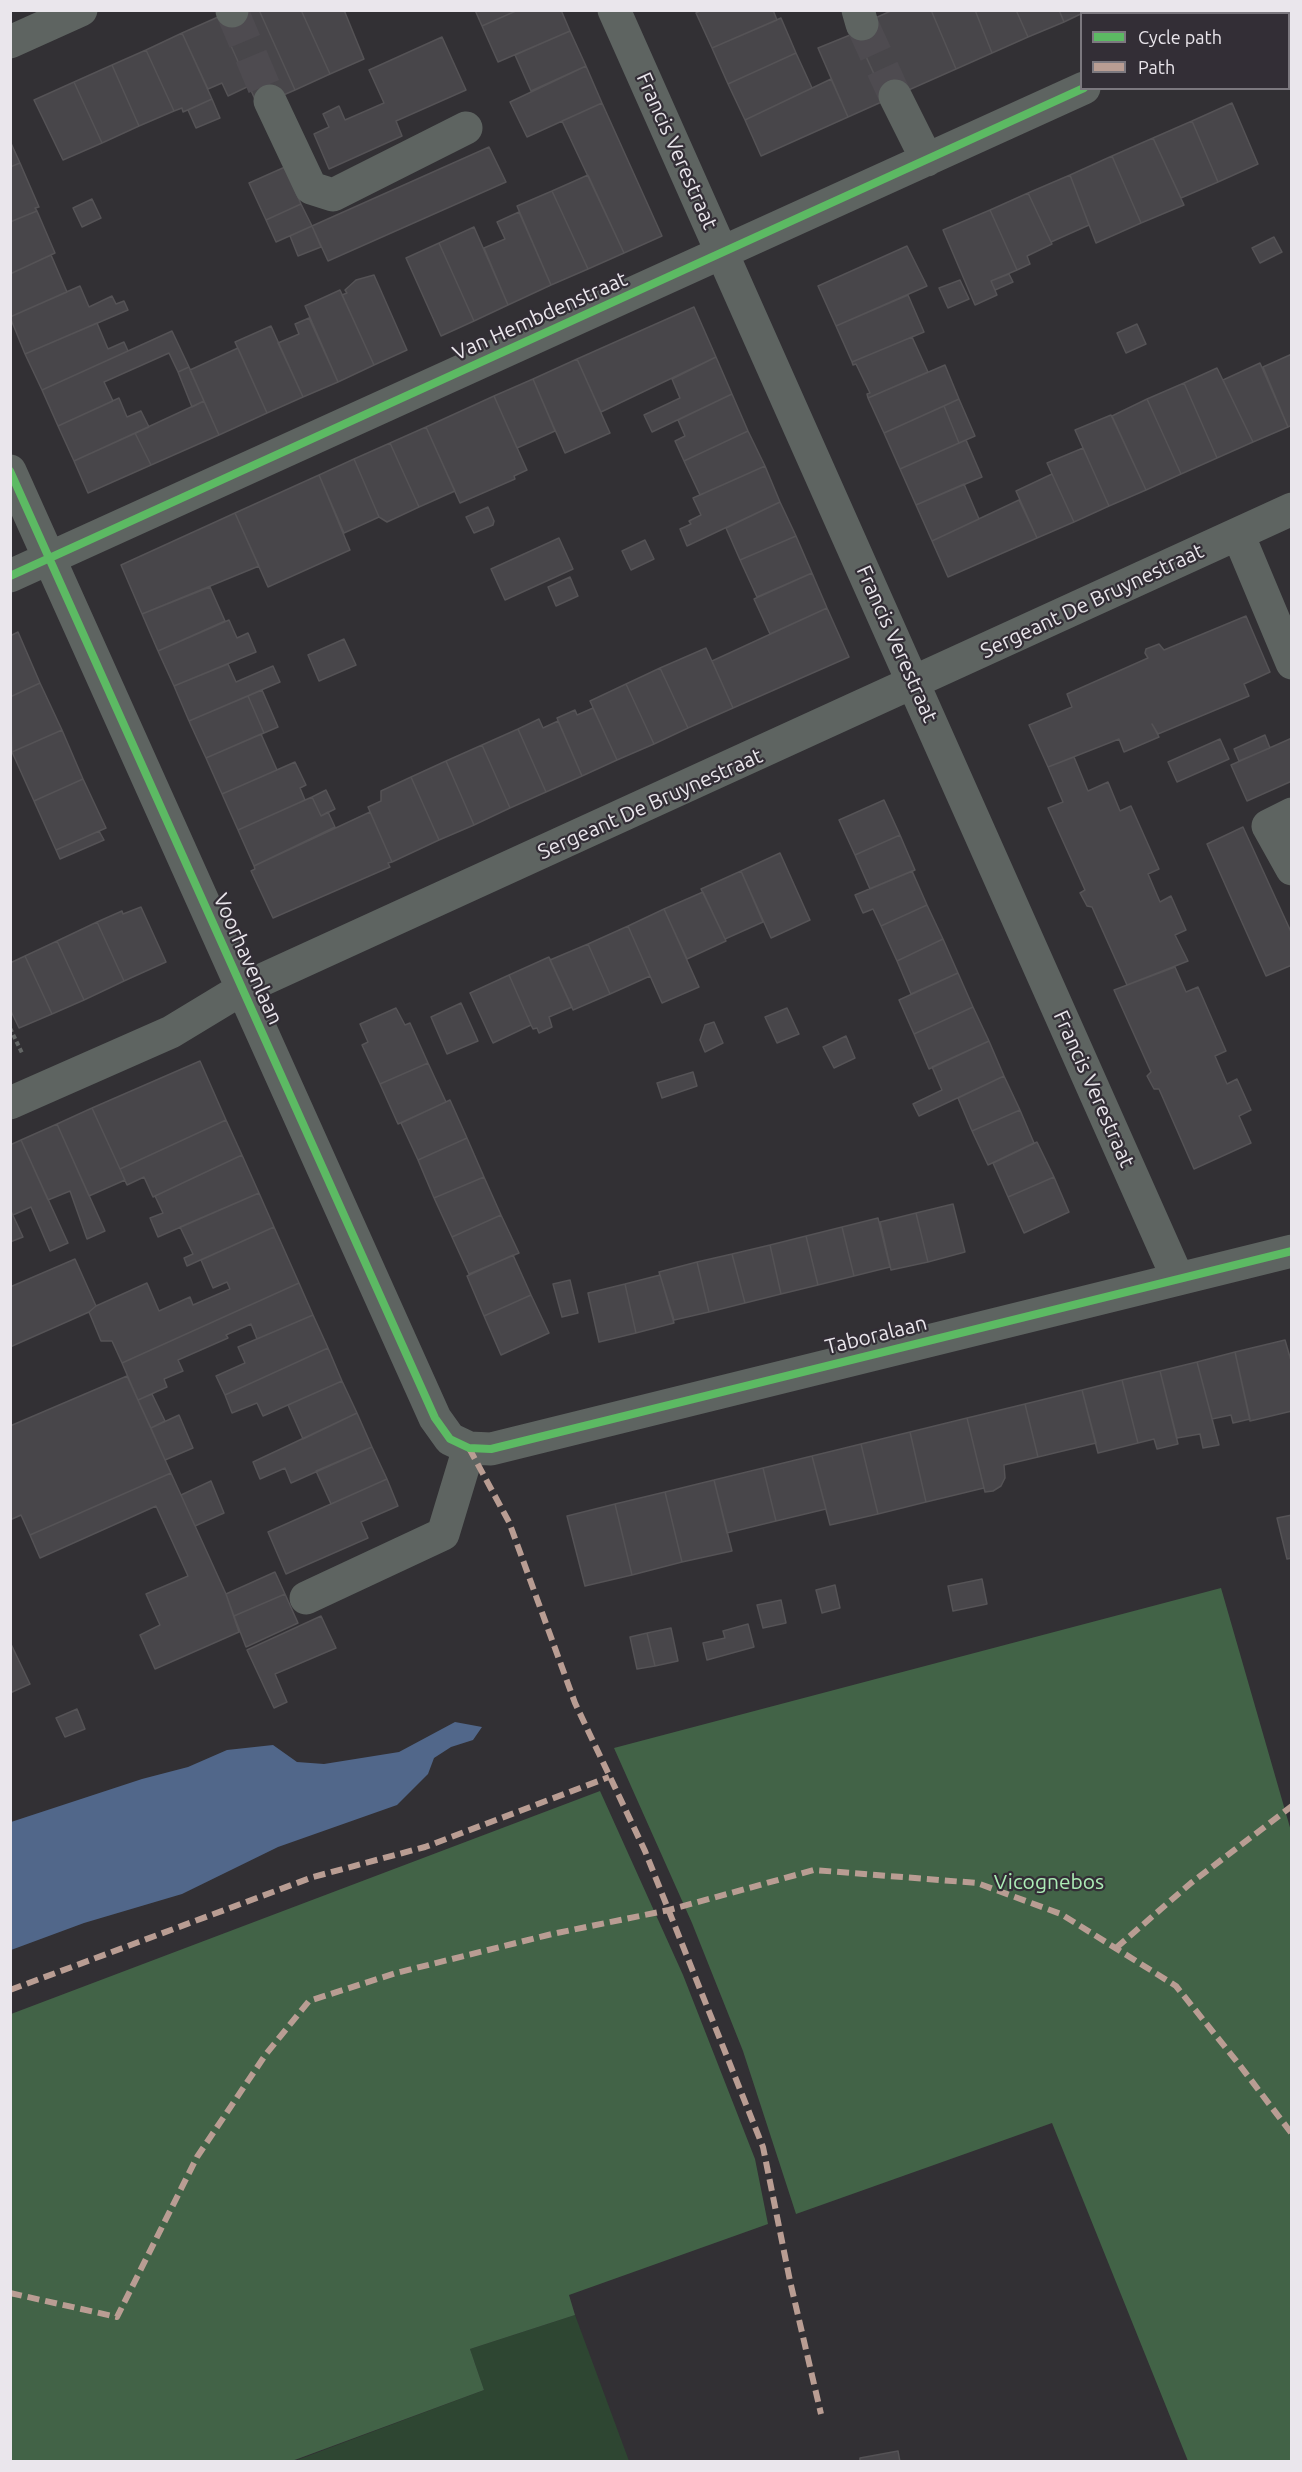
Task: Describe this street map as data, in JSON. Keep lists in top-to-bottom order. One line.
{"streets":{"street":["Francis Verestraat","Van Hembdenstraat","Sergeant De Bruynestraat","Voorhavenlaan","Taboralaan"]},"crossings":[["Francis Verestraat","Van Hembdenstraat"],["Francis Verestraat","Sergeant De Bruynestraat"],["Francis Verestraat","Taboralaan"],["Van Hembdenstraat","Voorhavenlaan"],["Sergeant De Bruynestraat","Voorhavenlaan"],["Voorhavenlaan","Taboralaan"]],"parks":["Vicognebos"],"legend":["Cycle path","Path"]}
